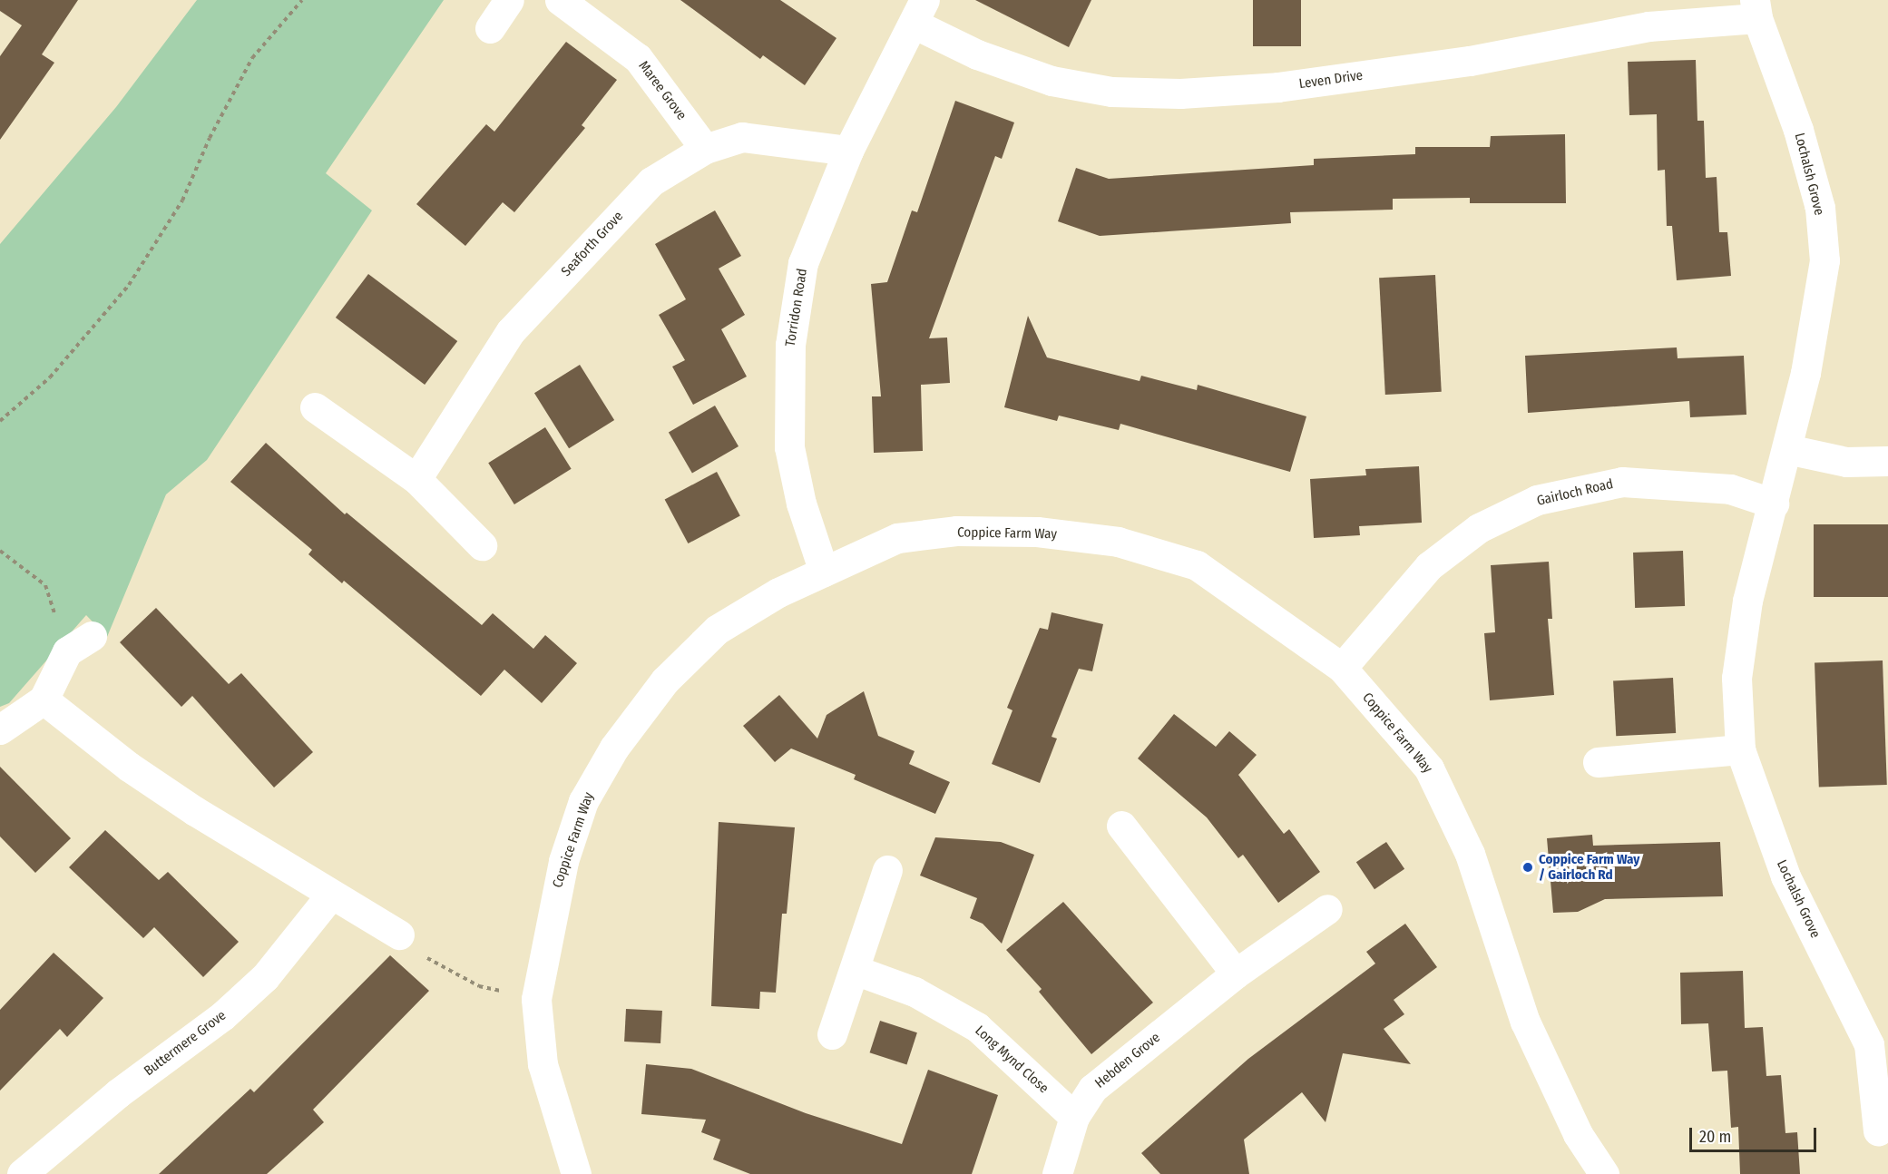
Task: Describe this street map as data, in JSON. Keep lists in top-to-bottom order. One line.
{"streets":{"street":["Leven Drive","Maree Grove","Lochalsh Grove","Seaforth Grove","Torridon Road","Gairloch Road","Coppice Farm Way","Buttermere Grove","Long Mynd Close","Hebden Grove"]},"crossings":[["Leven Drive","Lochalsh Grove"],["Leven Drive","Torridon Road"],["Maree Grove","Seaforth Grove"],["Lochalsh Grove","Gairloch Road"],["Seaforth Grove","Torridon Road"],["Torridon Road","Coppice Farm Way"],["Gairloch Road","Coppice Farm Way"],["Long Mynd Close","Hebden Grove"]],"places":["Coppice Farm Way / Gairloch Rd"],"scale_bar":"20 m"}
